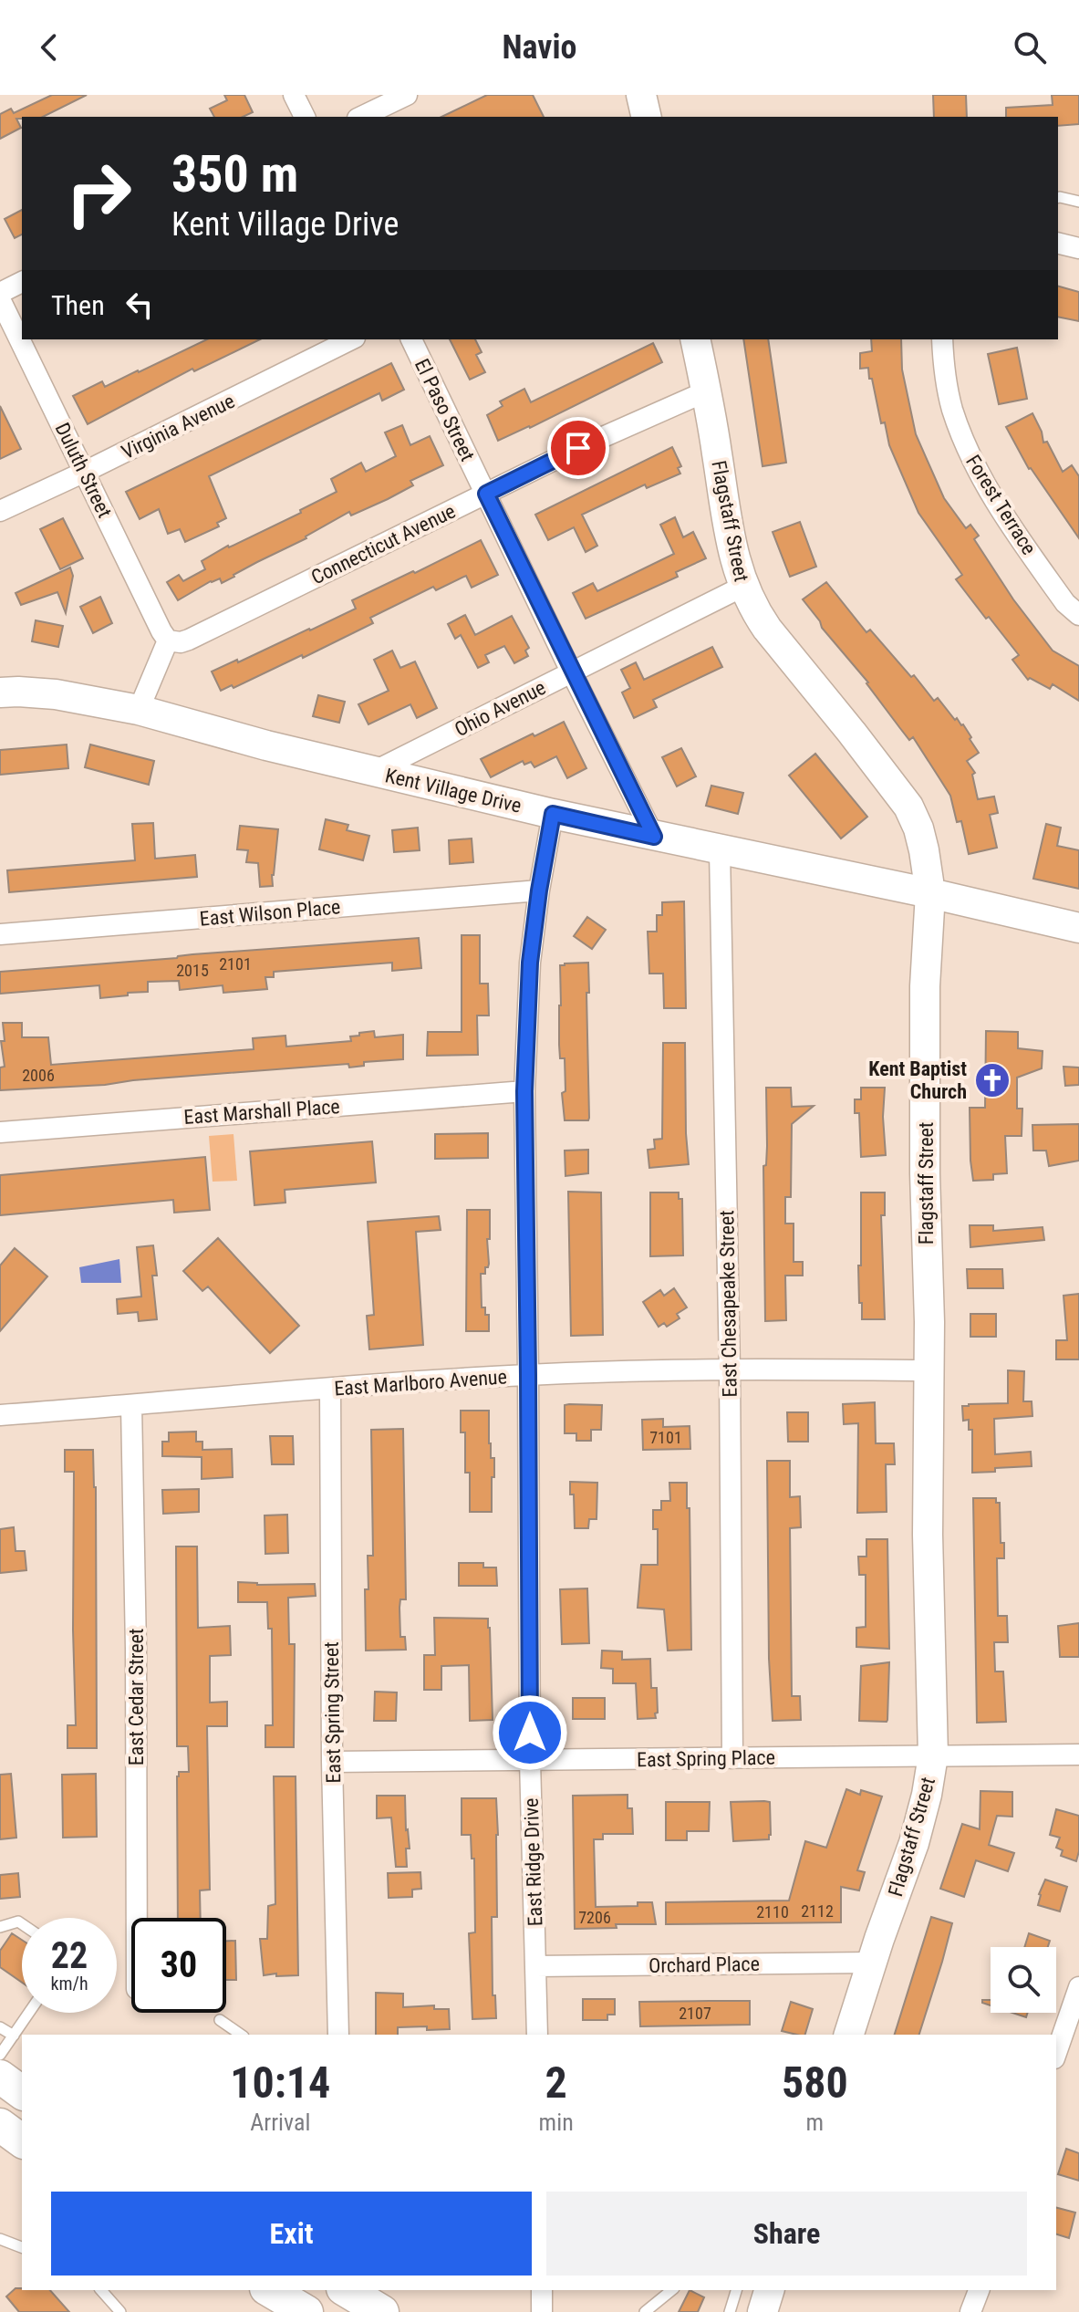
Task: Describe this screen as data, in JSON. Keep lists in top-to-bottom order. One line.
{"streets":{"street":["El Paso Street","Virginia Avenue","Duluth Street","Forest Terrace","Flagstaff Street","Connecticut Avenue","Ohio Avenue","Kent Village Drive","East Wilson Place","East Marshall Place","East Chesapeake Street","East Marlboro Avenue","East Cedar Street","East Spring Street","East Spring Place","East Ridge Drive","Orchard Place"]},"crossings":[["El Paso Street","Connecticut Avenue"],["El Paso Street","Ohio Avenue"],["El Paso Street","Kent Village Drive"],["Virginia Avenue","Duluth Street"],["Duluth Street","Connecticut Avenue"],["Flagstaff Street","Connecticut Avenue"],["Flagstaff Street","Ohio Avenue"],["Flagstaff Street","Kent Village Drive"],["Flagstaff Street","East Marlboro Avenue"],["Flagstaff Street","East Spring Place"],["Flagstaff Street","Orchard Place"],["Ohio Avenue","Kent Village Drive"],["Kent Village Drive","East Chesapeake Street"],["Kent Village Drive","East Ridge Drive"],["East Wilson Place","East Ridge Drive"],["East Marshall Place","East Ridge Drive"],["East Chesapeake Street","East Marlboro Avenue"],["East Chesapeake Street","East Spring Place"],["East Marlboro Avenue","East Cedar Street"],["East Marlboro Avenue","East Spring Street"],["East Marlboro Avenue","East Ridge Drive"],["East Spring Street","East Spring Place"],["East Spring Place","East Ridge Drive"],["East Ridge Drive","Orchard Place"]],"places":{"church":["Kent Baptist Church"]},"house_numbers":["2101","2015","2006","7101","2112","2110","7206","2107"],"page":{"header":"Navio","turn":["350 m","Kent Village Drive"],"then":"Then","speed":"22 km/h","limit":"30","eta":["10:14","Arrival","2","min","580","m"],"buttons":["Exit","Share"]}}
